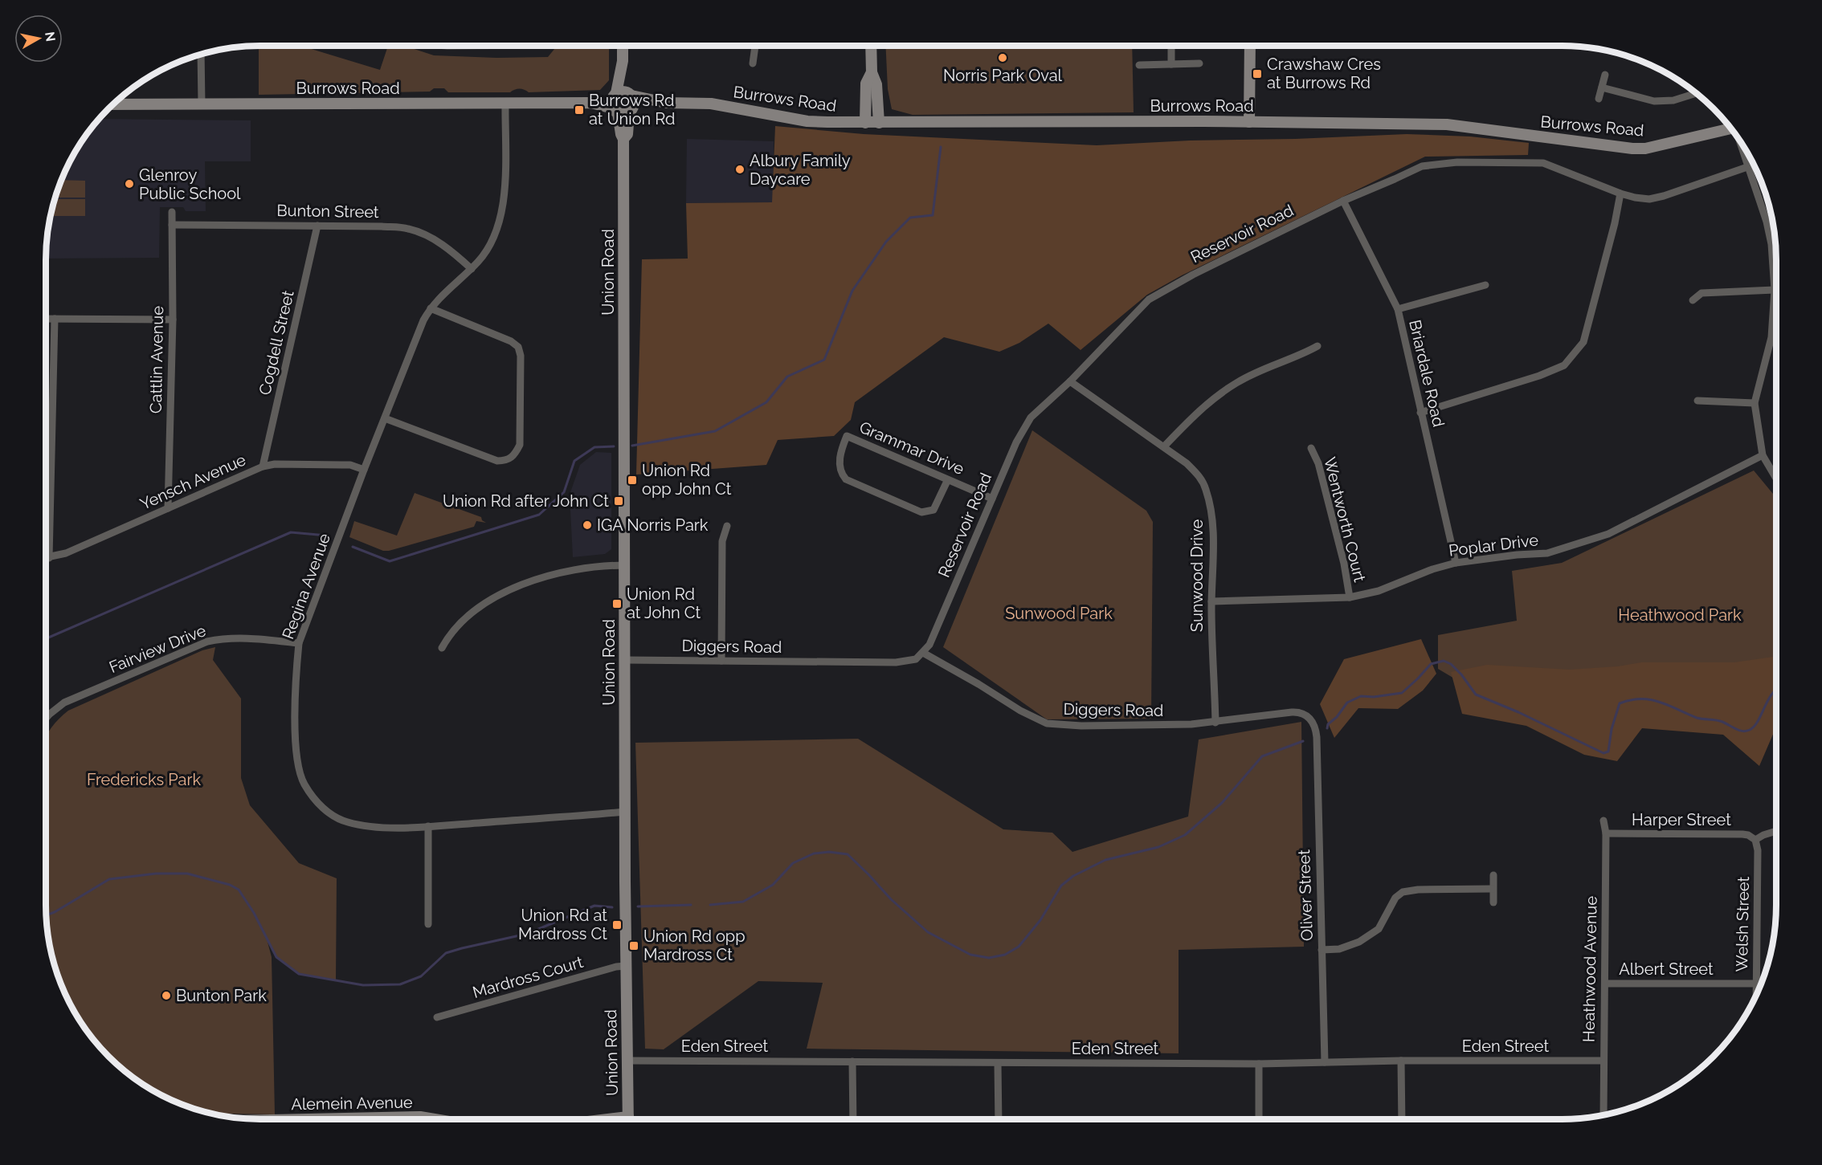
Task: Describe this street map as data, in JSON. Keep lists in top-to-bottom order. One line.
{"streets":{"main road":["Burrows Road","Union Road","Alemein Avenue"],"street":["Bunton Street","Reservoir Road","Cogdell Street","Cattlin Avenue","Briardale Road","Grammar Drive","Yensch Avenue","Wentworth Court","Poplar Drive","Sunwood Drive","Regina Avenue","Diggers Road","Fairview Drive","Harper Street","Oliver Street","Welsh Street","Heathwood Avenue","Albert Street","Mardross Court","Eden Street"]},"crossings":[["Burrows Road","Union Road"],["Burrows Road","Regina Avenue"],["Bunton Street","Cogdell Street"],["Bunton Street","Cattlin Avenue"],["Bunton Street","Regina Avenue"],["Reservoir Road","Briardale Road"],["Reservoir Road","Grammar Drive"],["Reservoir Road","Sunwood Drive"],["Reservoir Road","Diggers Road"],["Union Road","Regina Avenue"],["Union Road","Diggers Road"],["Union Road","Mardross Court"],["Union Road","Eden Street"],["Cogdell Street","Yensch Avenue"],["Cattlin Avenue","Yensch Avenue"],["Briardale Road","Poplar Drive"],["Yensch Avenue","Regina Avenue"],["Wentworth Court","Poplar Drive"],["Poplar Drive","Sunwood Drive"],["Sunwood Drive","Diggers Road"],["Regina Avenue","Fairview Drive"],["Diggers Road","Oliver Street"],["Harper Street","Welsh Street"],["Harper Street","Heathwood Avenue"],["Oliver Street","Eden Street"],["Welsh Street","Albert Street"],["Heathwood Avenue","Albert Street"],["Heathwood Avenue","Eden Street"]],"parks":["Sunwood Park","Heathwood Park","Fredericks Park"],"places":{"other":["Norris Park Oval","Albury Family Daycare","Glenroy Public School","IGA Norris Park","Bunton Park"],"transit":["Crawshaw Cres at Burrows Rd","Burrows Rd at Union Rd","Union Rd opp John Ct","Union Rd after John Ct","Union Rd at John Ct","Union Rd at Mardross Ct","Union Rd opp Mardross Ct"]},"north":"right"}
